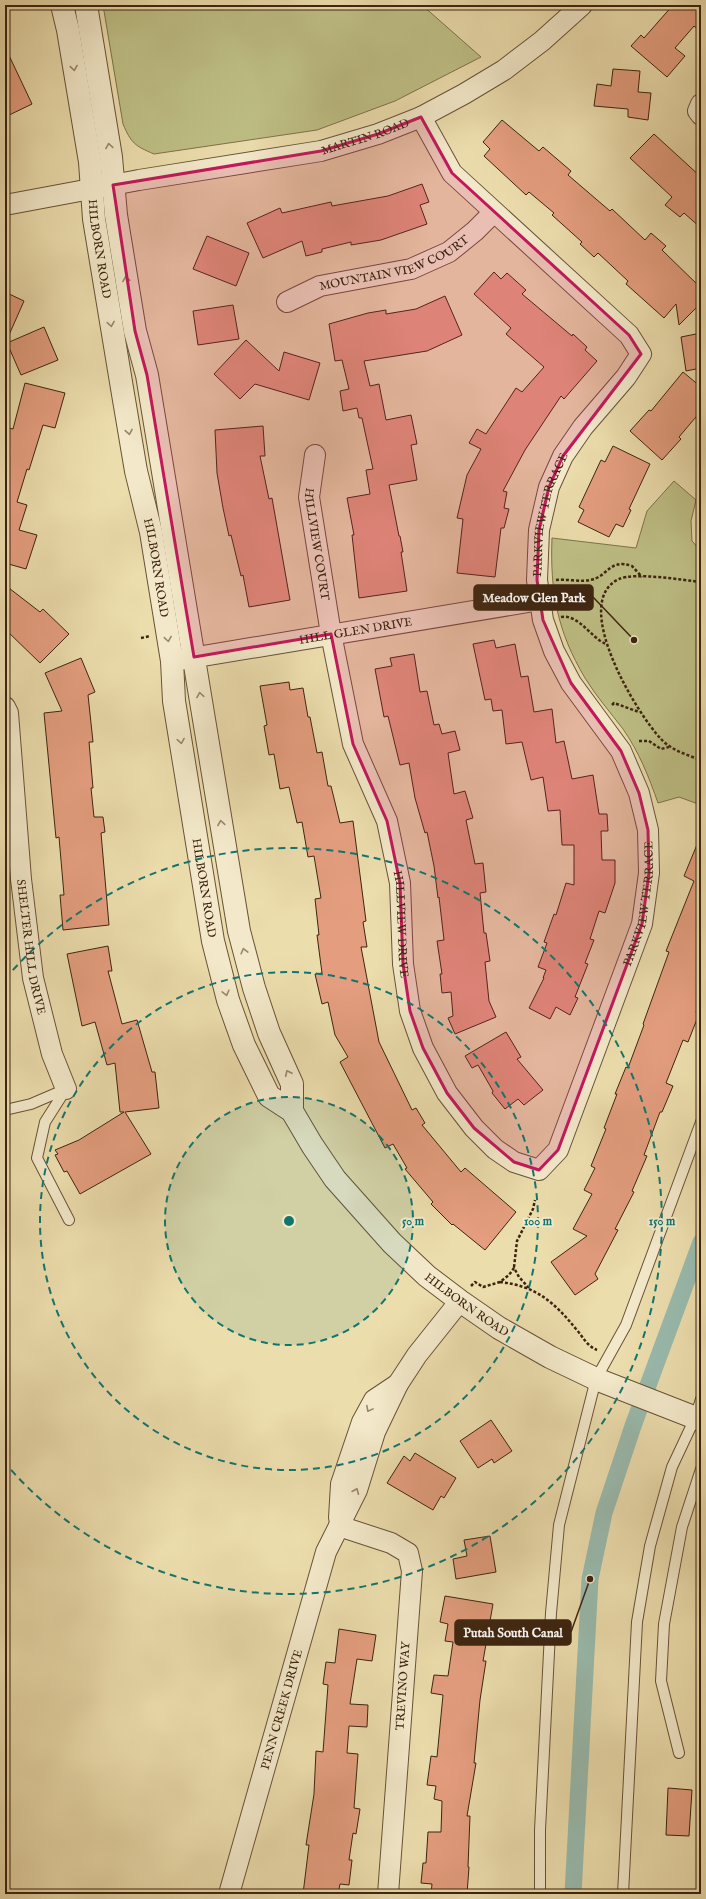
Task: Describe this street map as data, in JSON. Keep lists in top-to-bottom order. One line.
{"streets":{"street":["MARTIN ROAD","HILBORN ROAD","MOUNTAIN VIEW COURT","PARKVIEW TERRACE","HILLVIEW COURT","HILL GLEN DRIVE","HILLVIEW DRIVE","SHELTER HILL DRIVE","TREVINO WAY","PENN CREEK DRIVE"]},"crossings":[["MARTIN ROAD","HILBORN ROAD"],["MARTIN ROAD","PARKVIEW TERRACE"],["HILBORN ROAD","HILL GLEN DRIVE"],["HILBORN ROAD","PENN CREEK DRIVE"],["MOUNTAIN VIEW COURT","PARKVIEW TERRACE"],["PARKVIEW TERRACE","HILL GLEN DRIVE"],["PARKVIEW TERRACE","HILLVIEW DRIVE"],["HILLVIEW COURT","HILL GLEN DRIVE"],["HILLVIEW COURT","HILLVIEW DRIVE"],["HILL GLEN DRIVE","HILLVIEW DRIVE"],["TREVINO WAY","PENN CREEK DRIVE"]],"places":["Meadow Glen Park","Putah South Canal"],"rings":["50 m","100 m","150 m"]}
